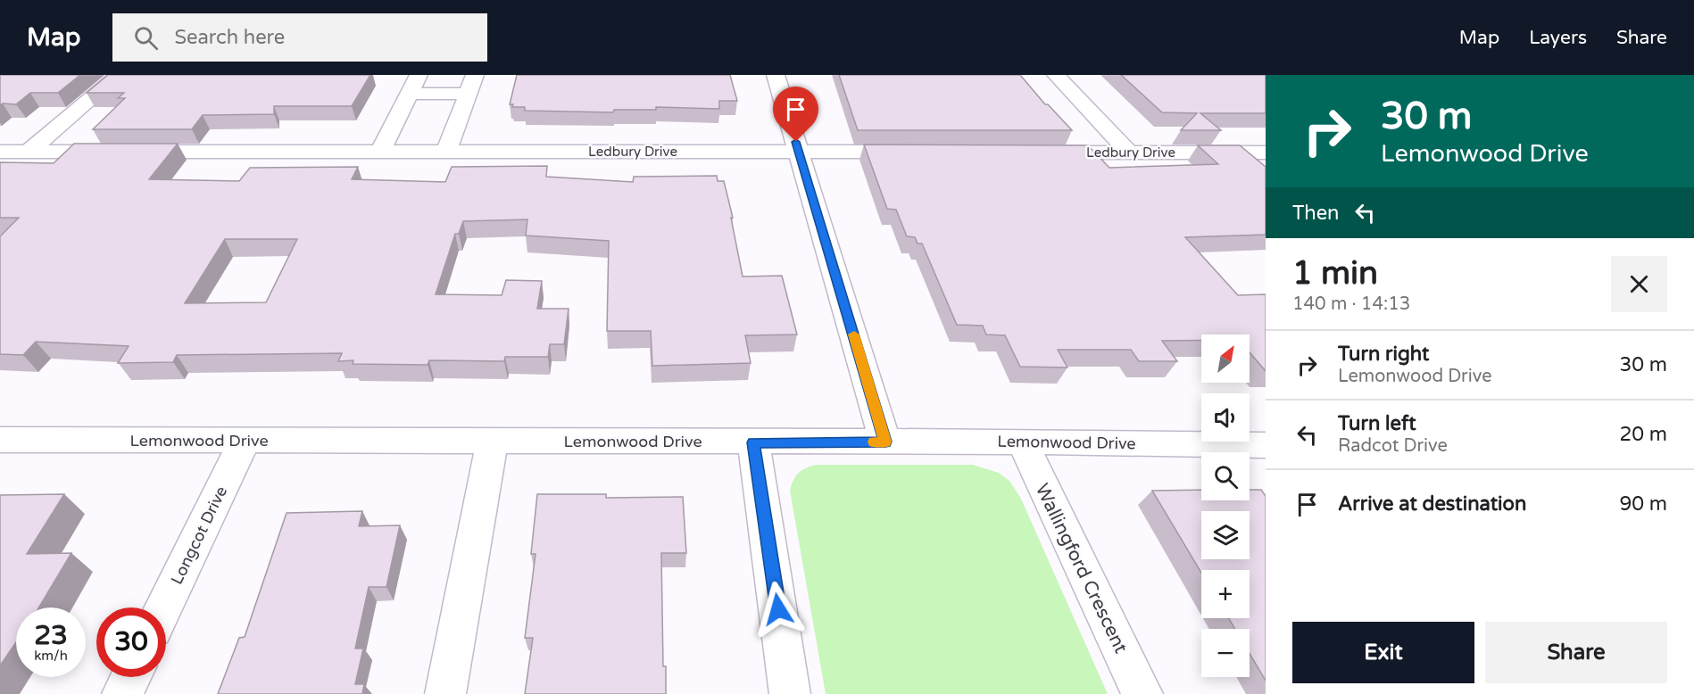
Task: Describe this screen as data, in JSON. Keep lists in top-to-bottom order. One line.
{"streets":{"street":["Ledbury Drive","Lemonwood Drive","Longcot Drive","Wallingford Crescent"]},"crossings":[["Lemonwood Drive","Longcot Drive"],["Lemonwood Drive","Wallingford Crescent"]],"north":"top right","page":{"header":"Map","search":"Search here","nav":["Map","Layers","Share"],"turn":["30 m","Lemonwood Drive"],"then":"Then","heading":["1 min","140 m · 14:13"],"list":[{"name":"Turn right","note":"Lemonwood Drive","value":"30 m"},{"name":"Turn left","note":"Radcot Drive","value":"20 m"},{"name":"Arrive at destination","value":"90 m"}],"map_buttons":["+","−"],"speed":"23 km/h","limit":"30","buttons":["Exit","Share"]}}
